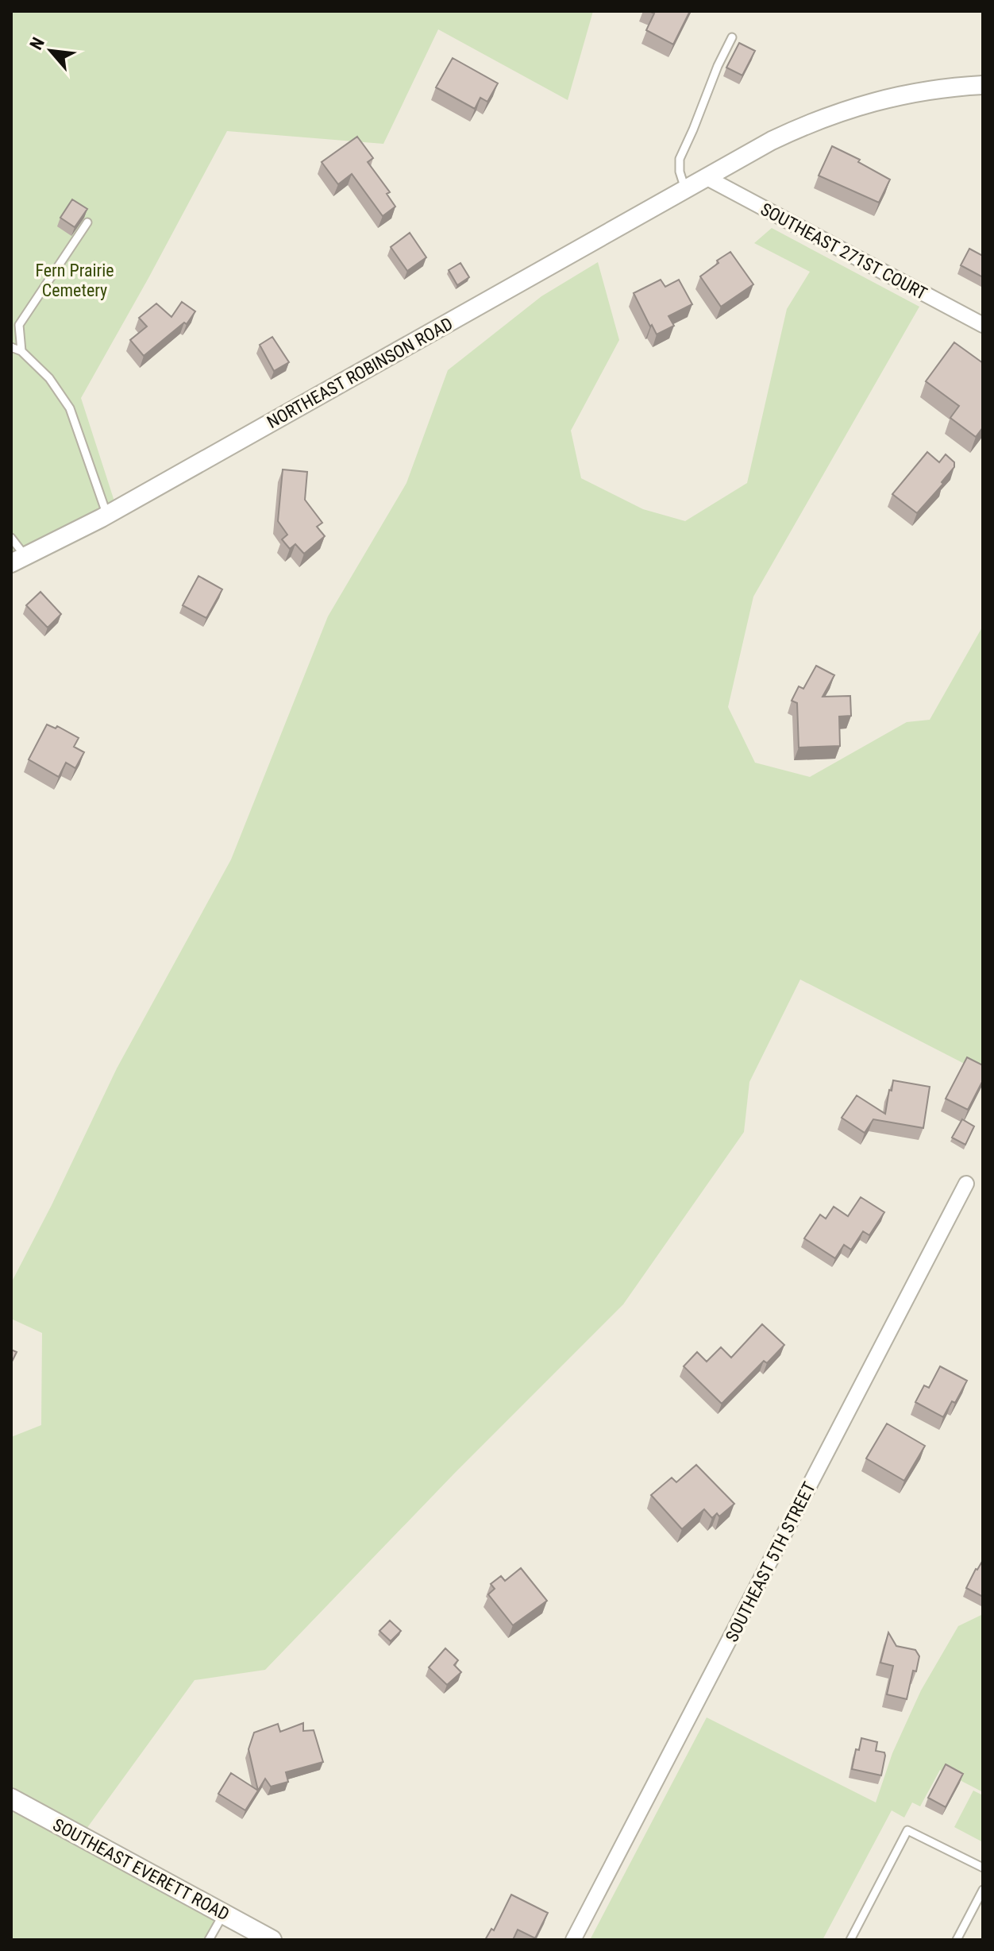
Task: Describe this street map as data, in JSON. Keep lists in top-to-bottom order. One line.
{"streets":{"main road":["SOUTHEAST EVERETT ROAD"],"street":["SOUTHEAST 271ST COURT","NORTHEAST ROBINSON ROAD","SOUTHEAST 5TH STREET"]},"crossings":[["SOUTHEAST 271ST COURT","NORTHEAST ROBINSON ROAD"]],"parks":["Fern Prairie Cemetery"],"north":"top left"}
